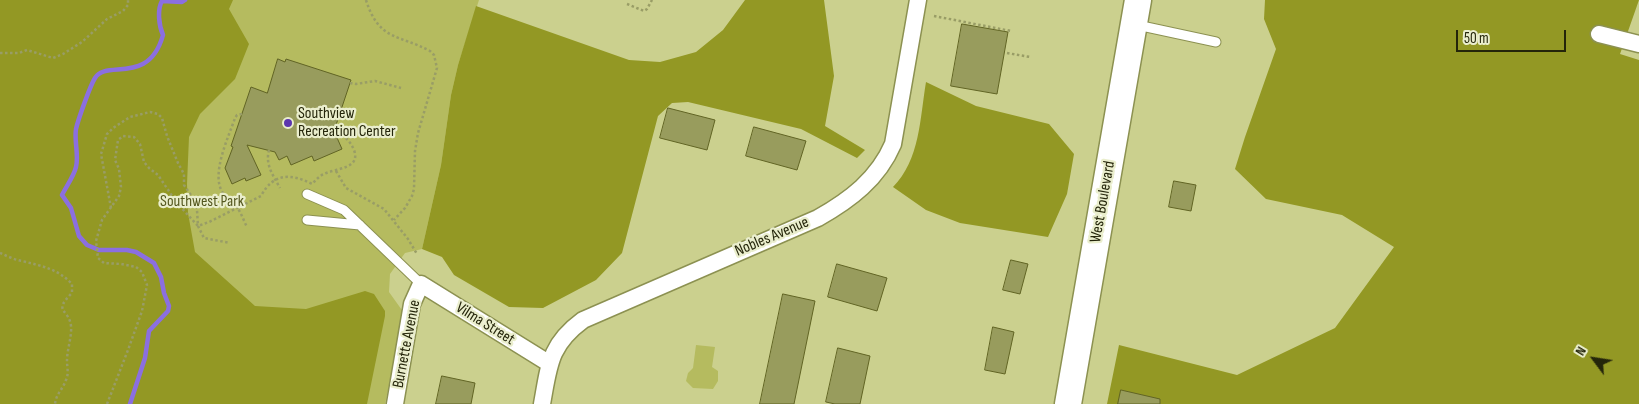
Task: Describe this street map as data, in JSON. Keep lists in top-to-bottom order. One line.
{"streets":{"main road":["West Boulevard"],"street":["Nobles Avenue","Vilma Street","Burnette Avenue"]},"crossings":[["Nobles Avenue","Vilma Street"],["Vilma Street","Burnette Avenue"]],"parks":["Southwest Park"],"places":["Southview Recreation Center"],"scale_bar":"50 m","north":"top left"}
